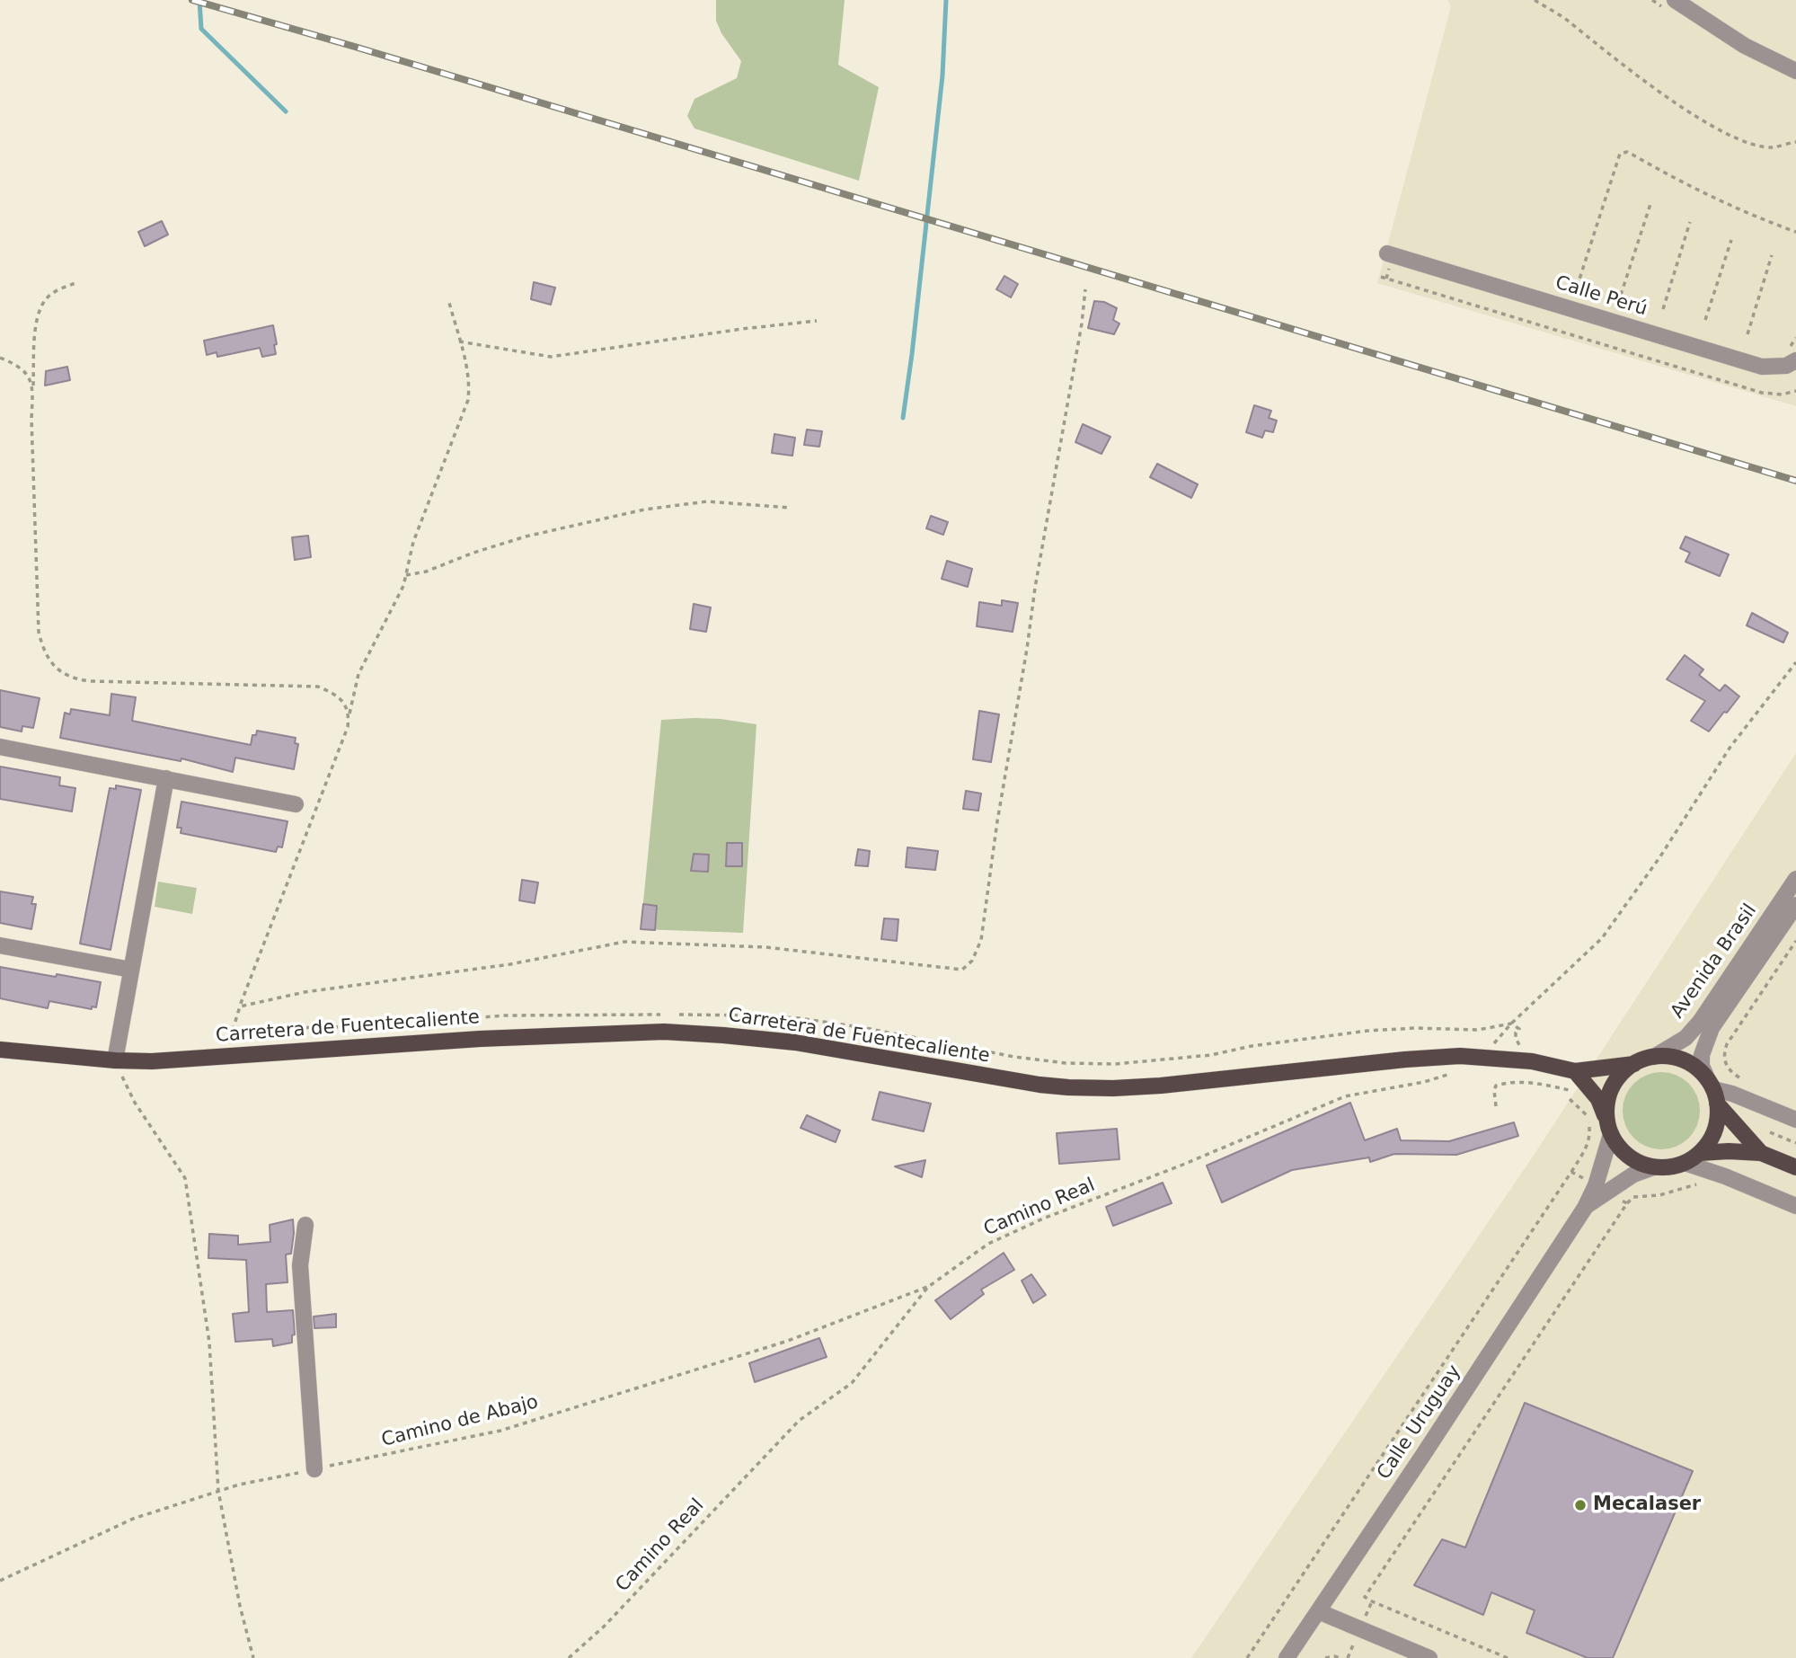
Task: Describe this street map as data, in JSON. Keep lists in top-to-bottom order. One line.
{"streets":{"main road":["Carretera de Fuentecaliente"],"street":["Calle Perú","Avenida Brasil","Calle Uruguay"],"path":["Camino Real","Camino de Abajo"]},"crossings":[["Avenida Brasil","Carretera de Fuentecaliente"],["Avenida Brasil","Calle Uruguay"],["Carretera de Fuentecaliente","Calle Uruguay"],["Camino Real","Camino de Abajo"]],"places":["Mecalaser"]}
